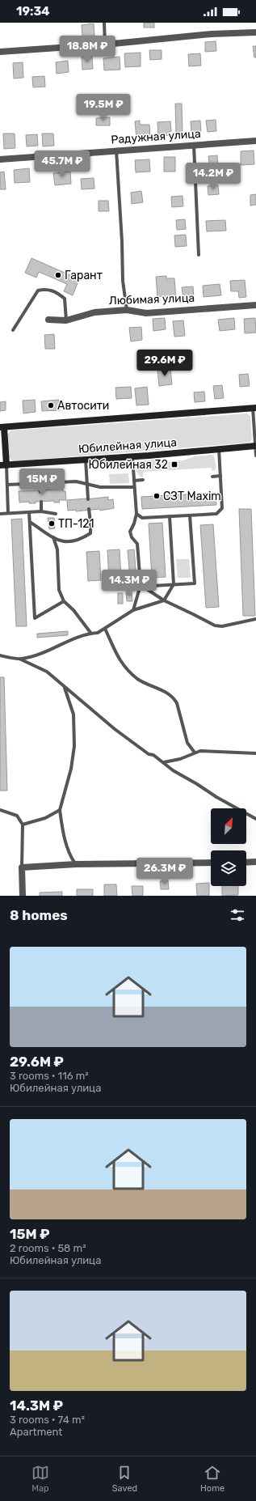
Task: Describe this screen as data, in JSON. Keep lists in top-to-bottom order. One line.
{"streets":{"main road":["Юбилейная улица"],"street":["Радужная улица","Любимая улица"]},"places":{"other":["Гарант","Автосити","СЗТ Maxim","ТП-121"],"transit":["Юбилейная 32"]},"north":"top right","page":{"status":"19:34","price":["18.8M ₽","19.5M ₽","45.7M ₽","14.2M ₽","29.6M ₽","15M ₽","14.3M ₽","26.3M ₽"],"heading":"8 homes","list":[{"name":"29.6M ₽","note":"3 rooms · 116 m² · Юбилейная улица"},{"name":"15M ₽","note":"2 rooms · 58 m² · Юбилейная улица"},{"name":"14.3M ₽","note":"3 rooms · 74 m² · Apartment"}],"tabs":["Map","Saved","Home"]}}
